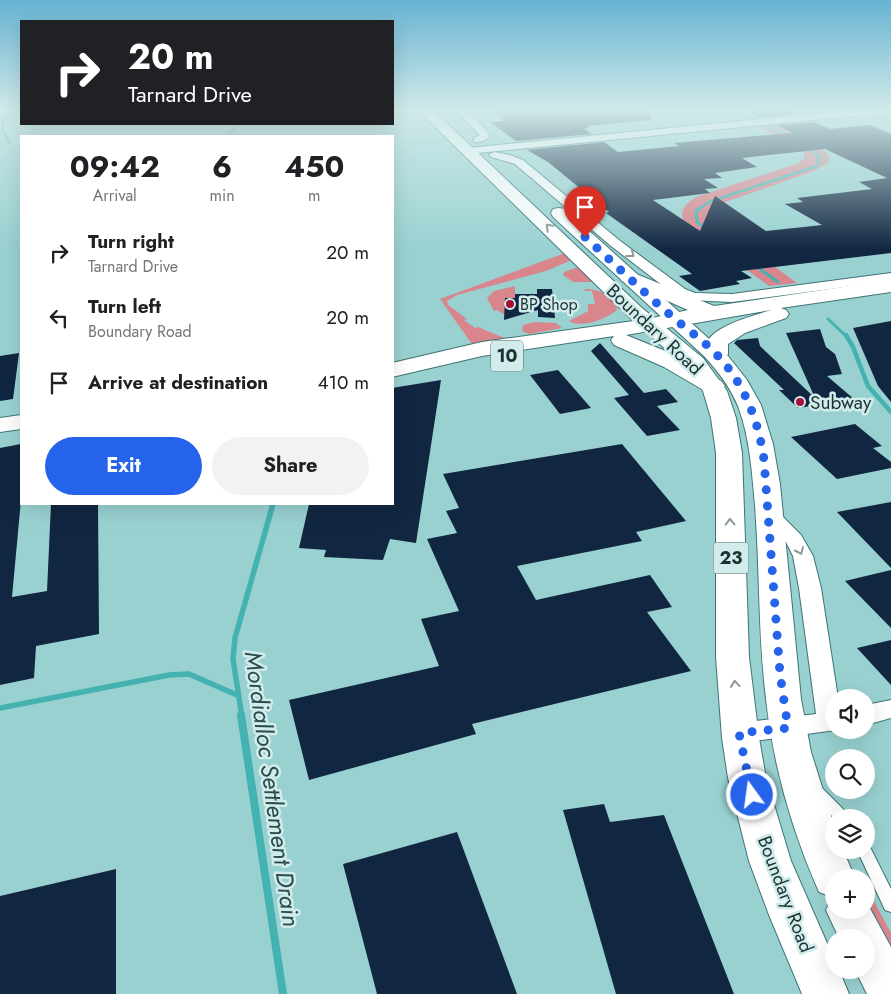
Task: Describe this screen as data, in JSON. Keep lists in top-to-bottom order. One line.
{"streets":{"main road":["Boundary Road","10","23"]},"crossings":[["Boundary Road","10"]],"water":["Mordialloc Settlement Drain"],"places":["BP Shop","Subway"],"page":{"turn":["20 m","Tarnard Drive"],"eta":["09:42","Arrival","6","min","450","m"],"list":[{"name":"Turn right","note":"Tarnard Drive","value":"20 m"},{"name":"Turn left","note":"Boundary Road","value":"20 m"},{"name":"Arrive at destination","value":"410 m"}],"buttons":["Exit","Share"],"map_buttons":["+","−"]}}
